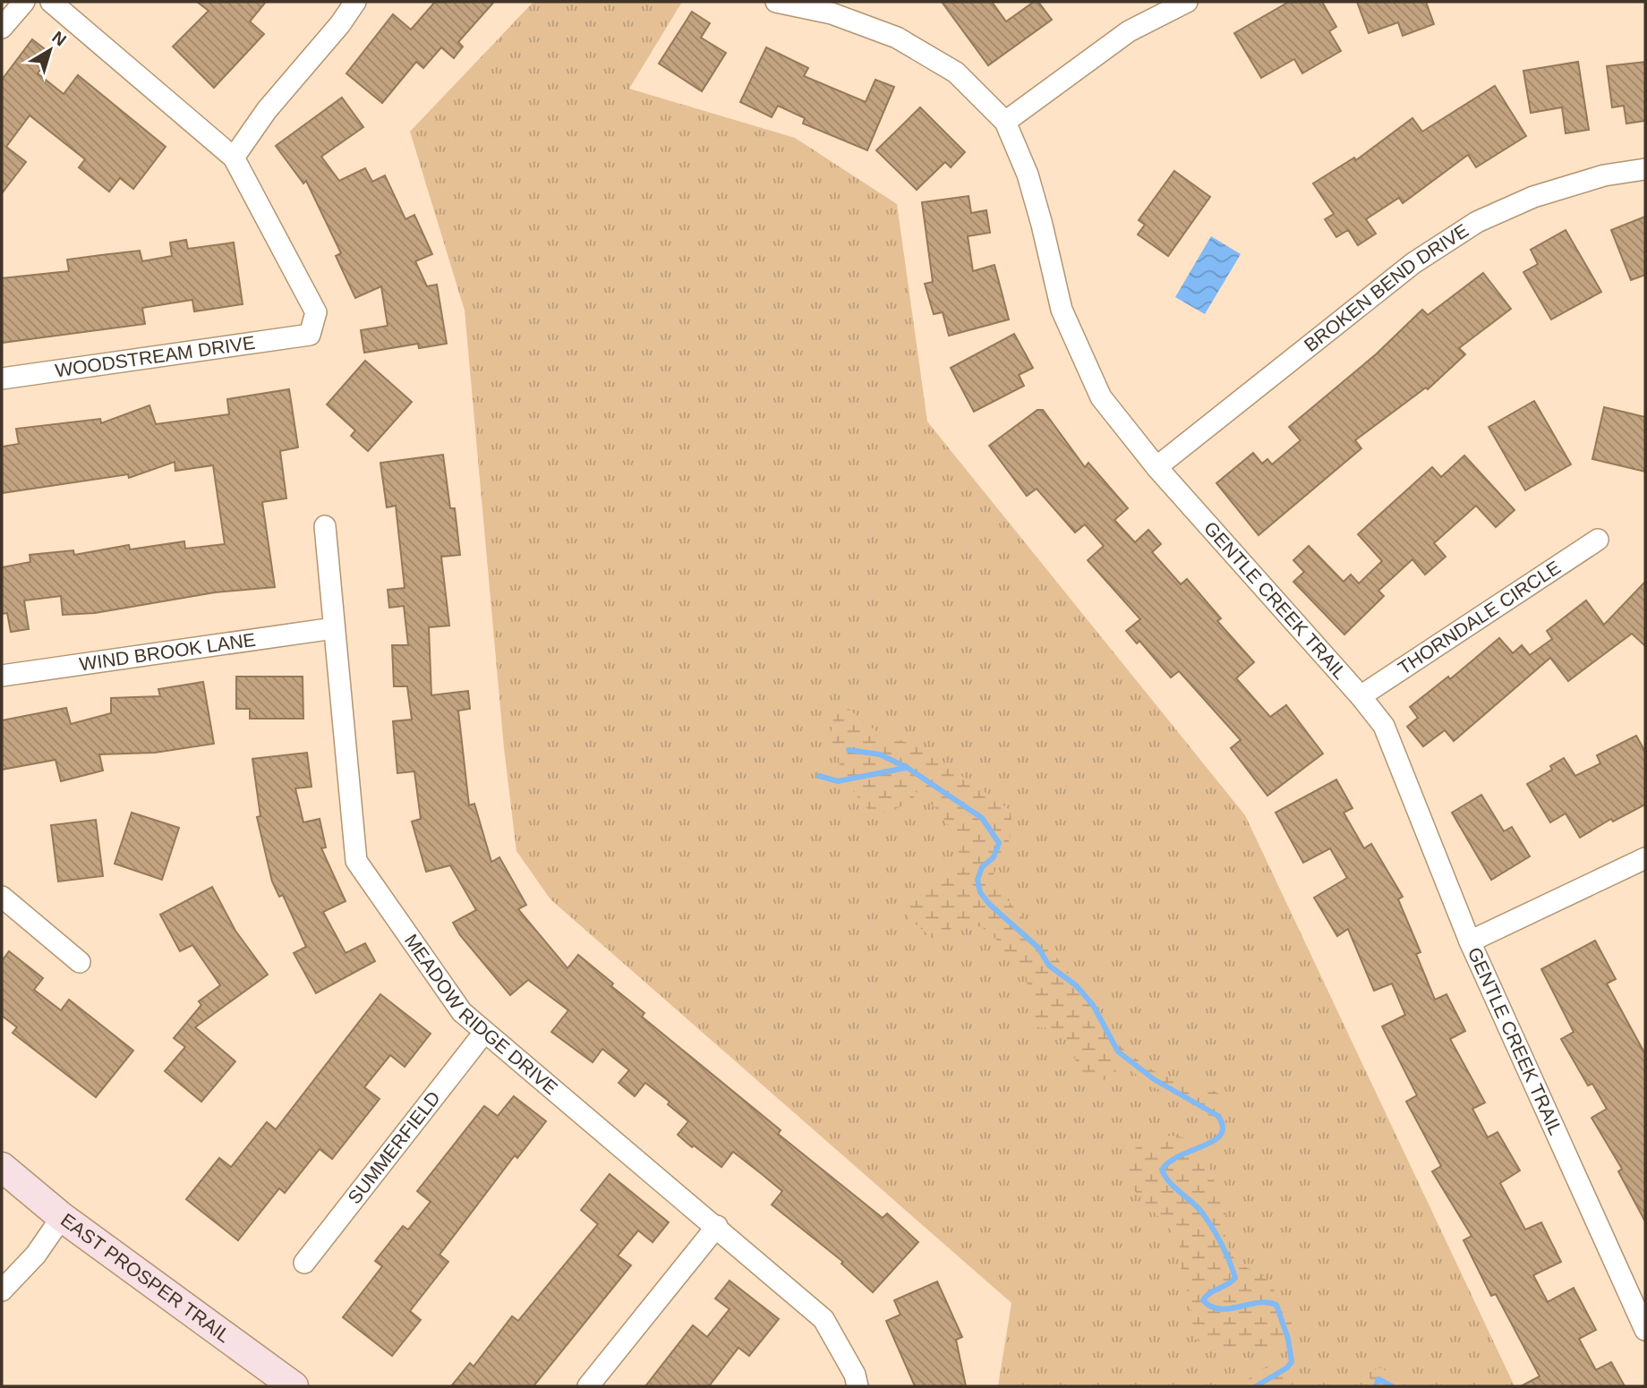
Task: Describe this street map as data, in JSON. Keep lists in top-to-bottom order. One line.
{"streets":{"main road":["EAST PROSPER TRAIL"],"street":["BROKEN BEND DRIVE","WOODSTREAM DRIVE","GENTLE CREEK TRAIL","THORNDALE CIRCLE","WIND BROOK LANE","MEADOW RIDGE DRIVE","SUMMERFIELD"]},"crossings":[["BROKEN BEND DRIVE","GENTLE CREEK TRAIL"],["GENTLE CREEK TRAIL","THORNDALE CIRCLE"],["WIND BROOK LANE","MEADOW RIDGE DRIVE"],["MEADOW RIDGE DRIVE","SUMMERFIELD"]],"north":"top right"}
